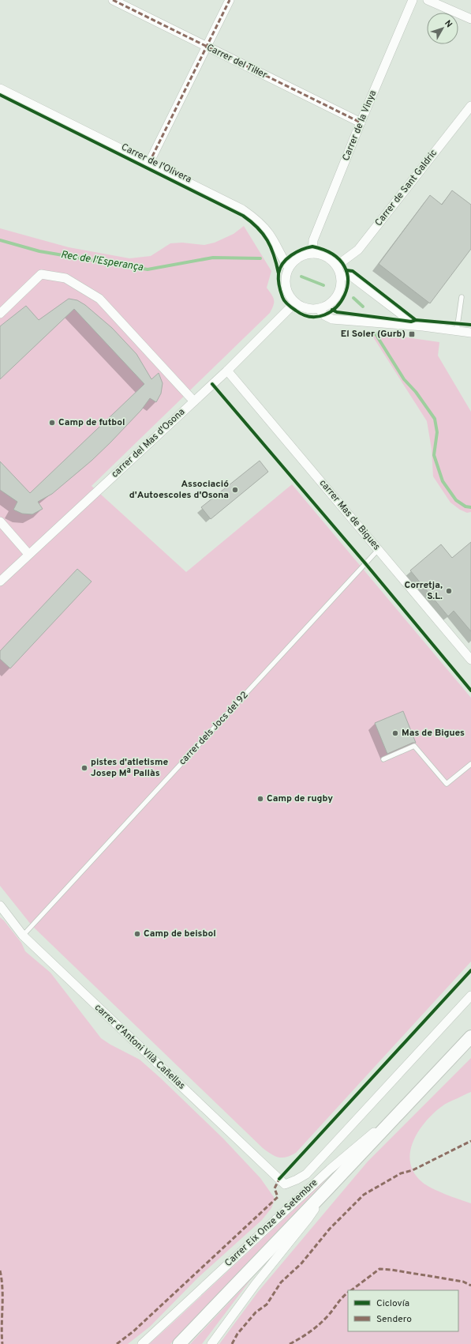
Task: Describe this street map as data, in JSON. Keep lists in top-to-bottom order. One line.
{"streets":{"street":["Carrer del Til·ler","Carrer de la Vinya","Carrer de l'Olivera","Carrer de Sant Galdric","carrer del Mas d'Osona","carrer Mas de Bigues","carrer d'Antoni Vilà Cañellas","Carrer Eix Onze de Setembre"],"lane":["carrer dels Jocs del 92"]},"crossings":[["Carrer del Til·ler","Carrer de la Vinya"],["Carrer de la Vinya","Carrer de l'Olivera"],["Carrer de la Vinya","Carrer de Sant Galdric"],["Carrer de la Vinya","carrer del Mas d'Osona"],["Carrer de l'Olivera","Carrer de Sant Galdric"],["Carrer de l'Olivera","carrer del Mas d'Osona"],["Carrer de Sant Galdric","carrer del Mas d'Osona"],["carrer del Mas d'Osona","carrer Mas de Bigues"],["carrer Mas de Bigues","carrer dels Jocs del 92"],["carrer dels Jocs del 92","carrer d'Antoni Vilà Cañellas"],["carrer d'Antoni Vilà Cañellas","Carrer Eix Onze de Setembre"]],"water":["Rec de l'Esperança"],"places":{"transit":["El Soler (Gurb)"],"other":["Camp de futbol","Associació d'Autoescoles d'Osona","Corretja, S.L.","Mas de Bigues","pistes d'atletisme Josep Mª Pallàs","Camp de rugby","Camp de beisbol"]},"legend":["Ciclovía","Sendero"],"north":"top right"}
